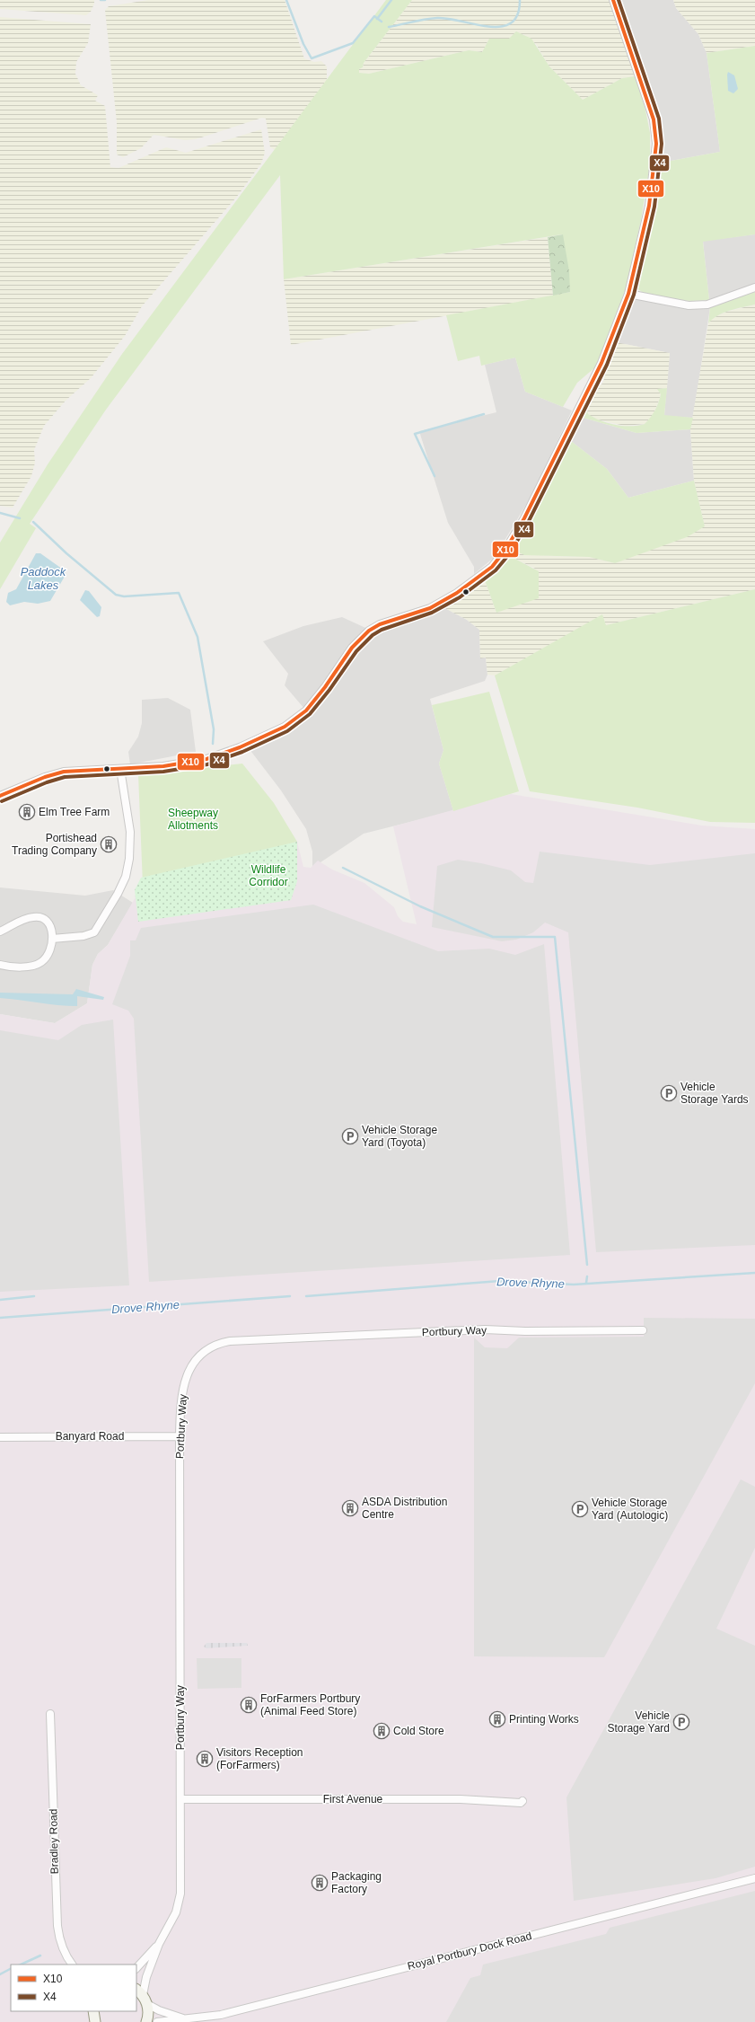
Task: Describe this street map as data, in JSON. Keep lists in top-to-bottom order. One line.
{"streets":{"street":["Portbury Way","Banyard Road","First Avenue","Bradley Road","Royal Portbury Dock Road"]},"crossings":[["Portbury Way","Banyard Road"],["Portbury Way","First Avenue"],["Portbury Way","Royal Portbury Dock Road"]],"water":["Paddock Lakes","Drove Rhyne"],"parks":["Sheepway Allotments","Wildlife Corridor"],"places":{"building":["Elm Tree Farm","Portishead Trading Company","ASDA Distribution Centre","ForFarmers Portbury (Animal Feed Store)","Printing Works","Cold Store","Visitors Reception (ForFarmers)","Packaging Factory"],"parking":["Vehicle Storage Yards","Vehicle Storage Yard (Toyota)","Vehicle Storage Yard (Autologic)","Vehicle Storage Yard"]},"lines":["transit line X10","transit line X4"],"legend":["X10","X4"]}
